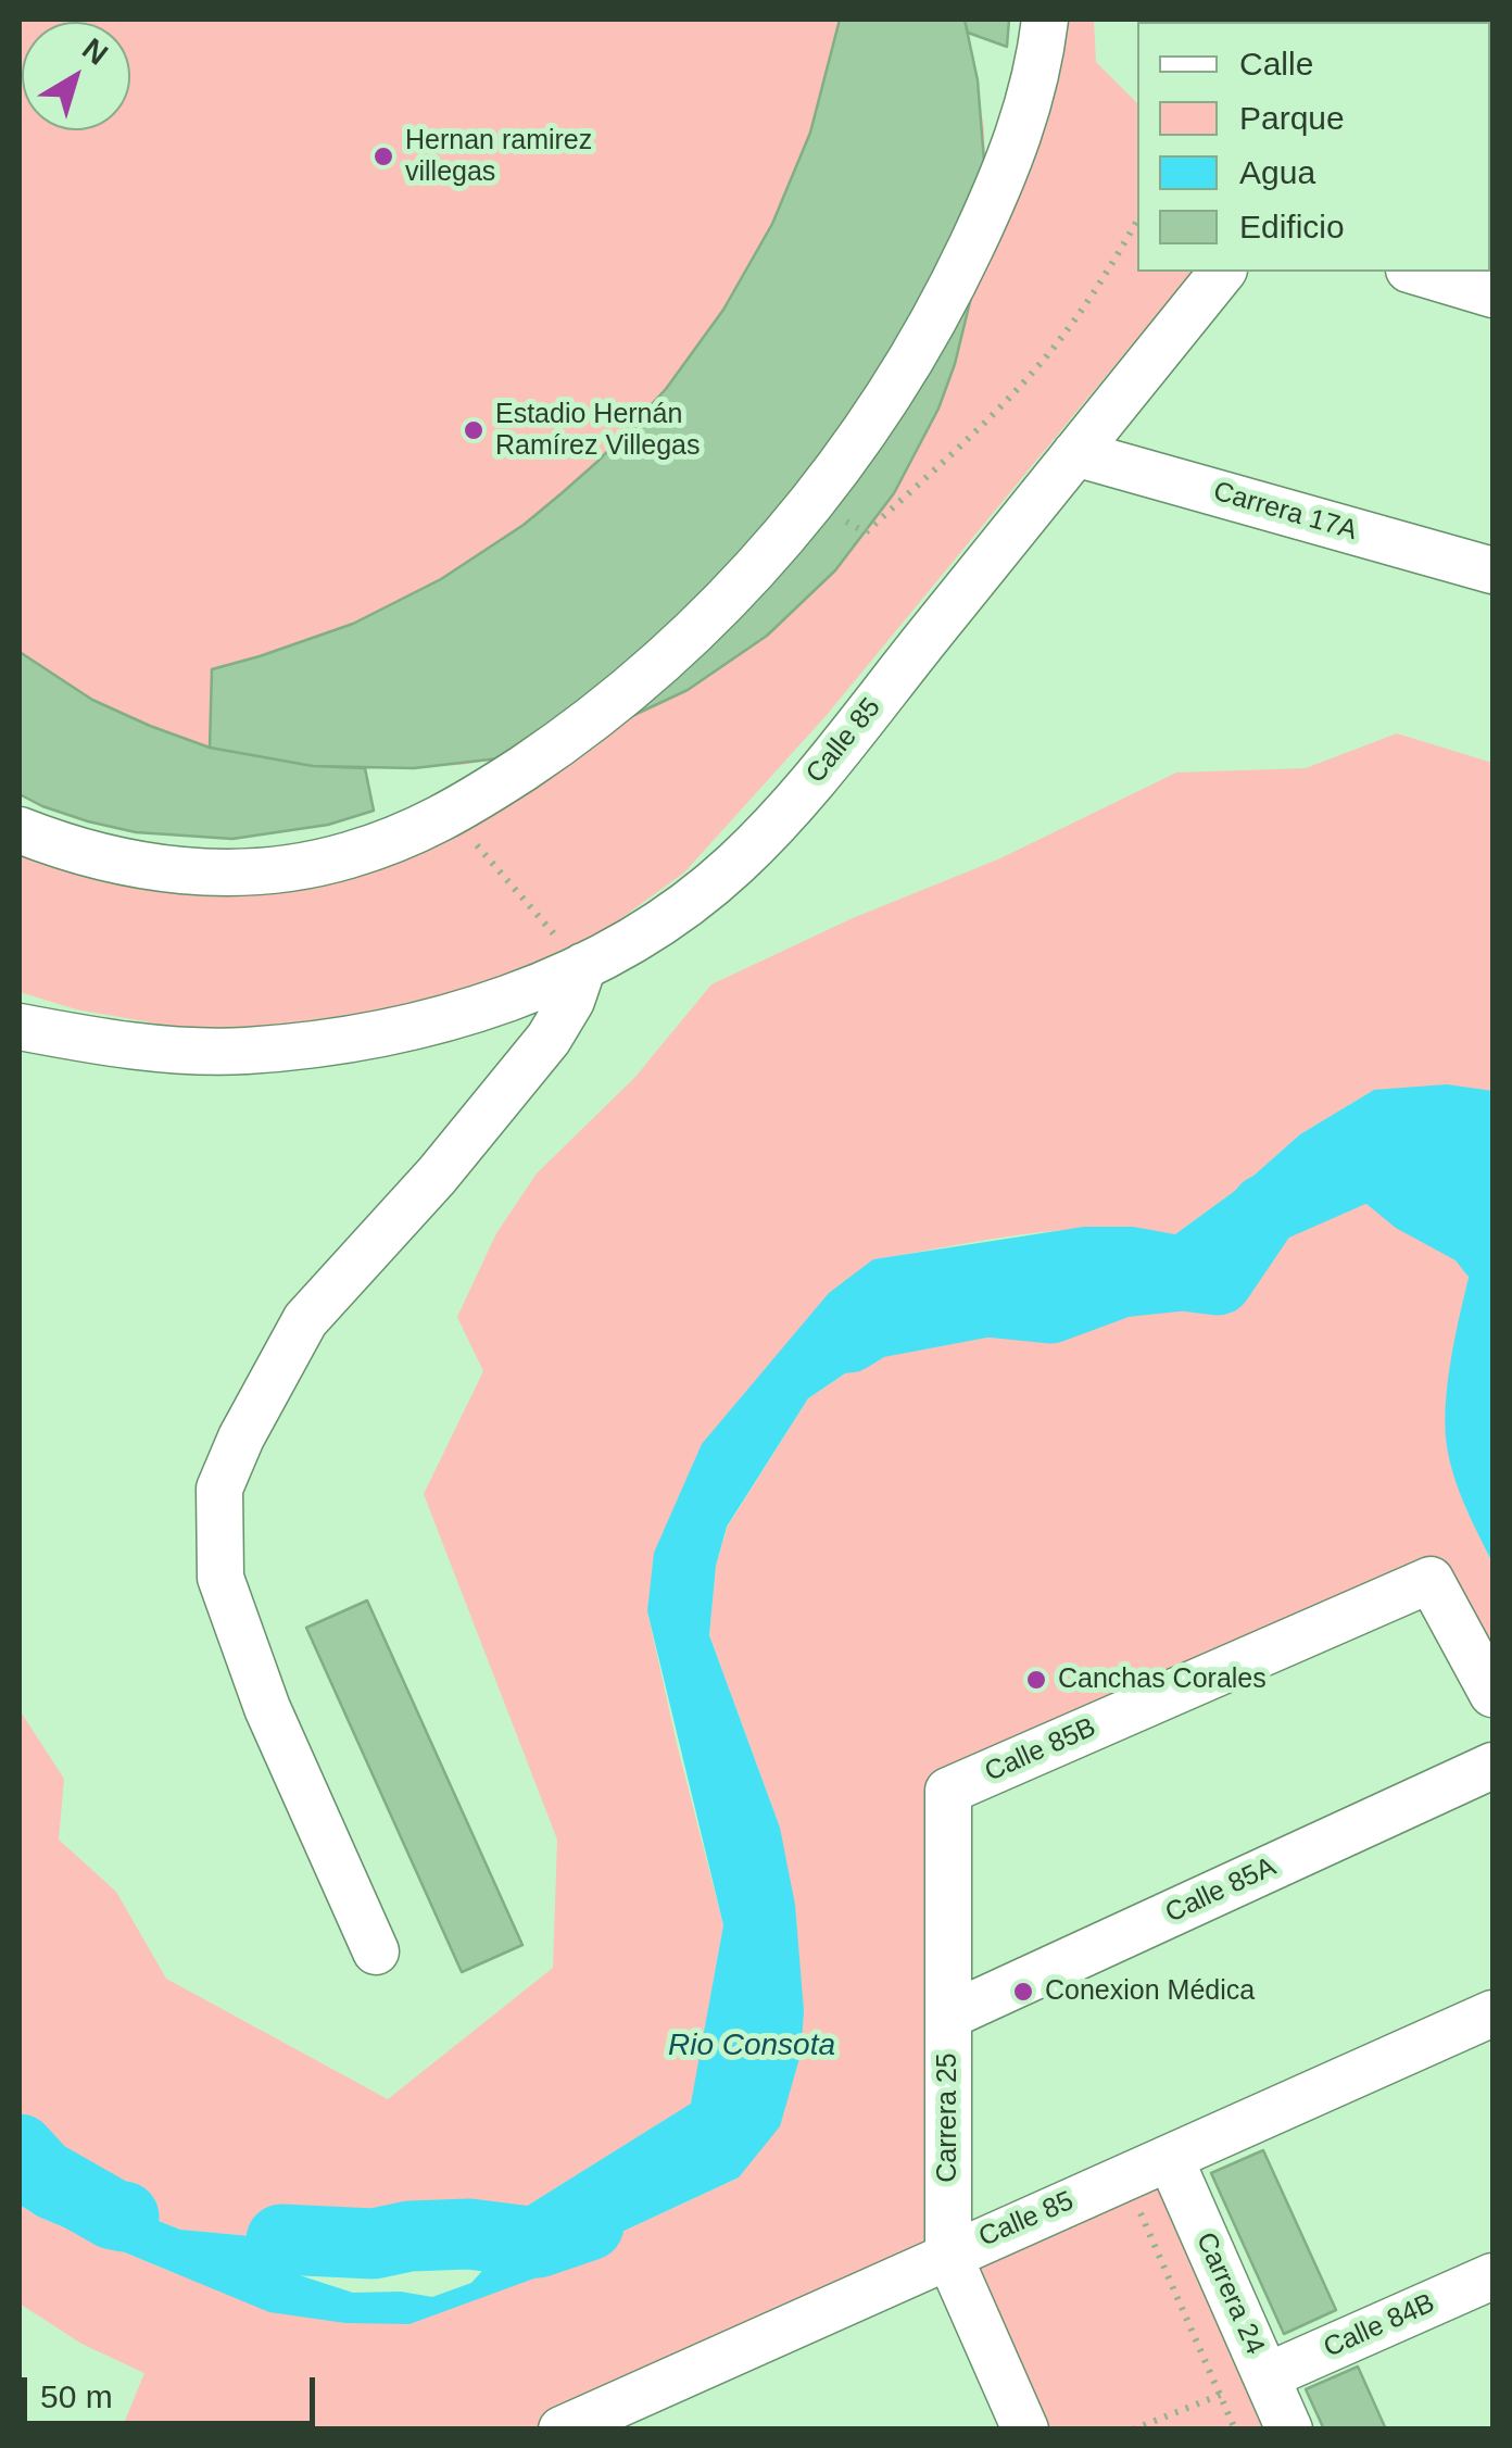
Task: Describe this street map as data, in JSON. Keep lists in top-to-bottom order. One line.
{"streets":{"street":["Carrera 17A","Calle 85","Calle 85B","Calle 85A","Carrera 25","Carrera 24","Calle 84B"]},"crossings":[["Carrera 17A","Calle 85"],["Calle 85","Carrera 25"],["Calle 85","Carrera 24"],["Calle 85B","Carrera 25"],["Calle 85A","Carrera 25"],["Carrera 24","Calle 84B"]],"water":["Rio Consota"],"places":["Hernan ramirez villegas","Estadio Hernán Ramírez Villegas","Canchas Corales","Conexion Médica"],"legend":["Calle","Parque","Agua","Edificio"],"scale_bar":"50 m","north":"top right"}
